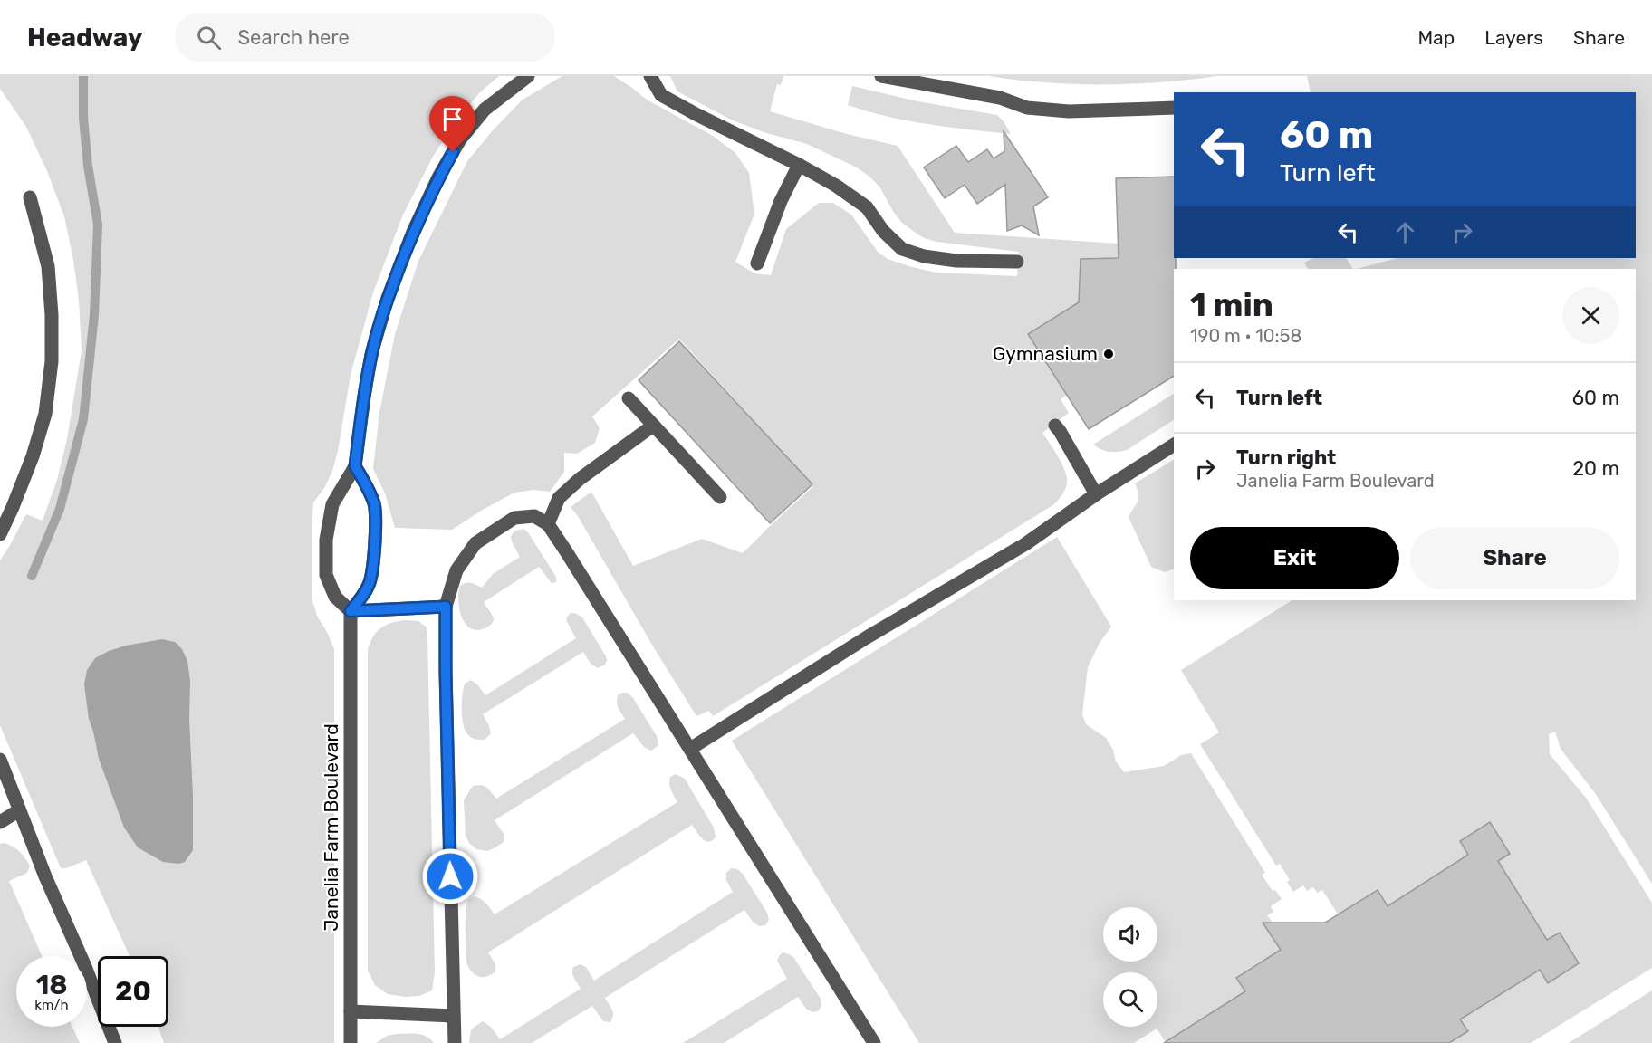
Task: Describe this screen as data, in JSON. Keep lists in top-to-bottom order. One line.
{"streets":{"street":["Janelia Farm Boulevard"]},"places":["Gymnasium"],"page":{"header":"Headway","search":"Search here","nav":["Map","Layers","Share"],"turn":["60 m","Turn left"],"heading":["1 min","190 m · 10:58"],"list":[{"name":"Turn left","value":"60 m"},{"name":"Turn right","note":"Janelia Farm Boulevard","value":"20 m"}],"buttons":["Exit","Share"],"speed":"18 km/h","limit":"20"}}
